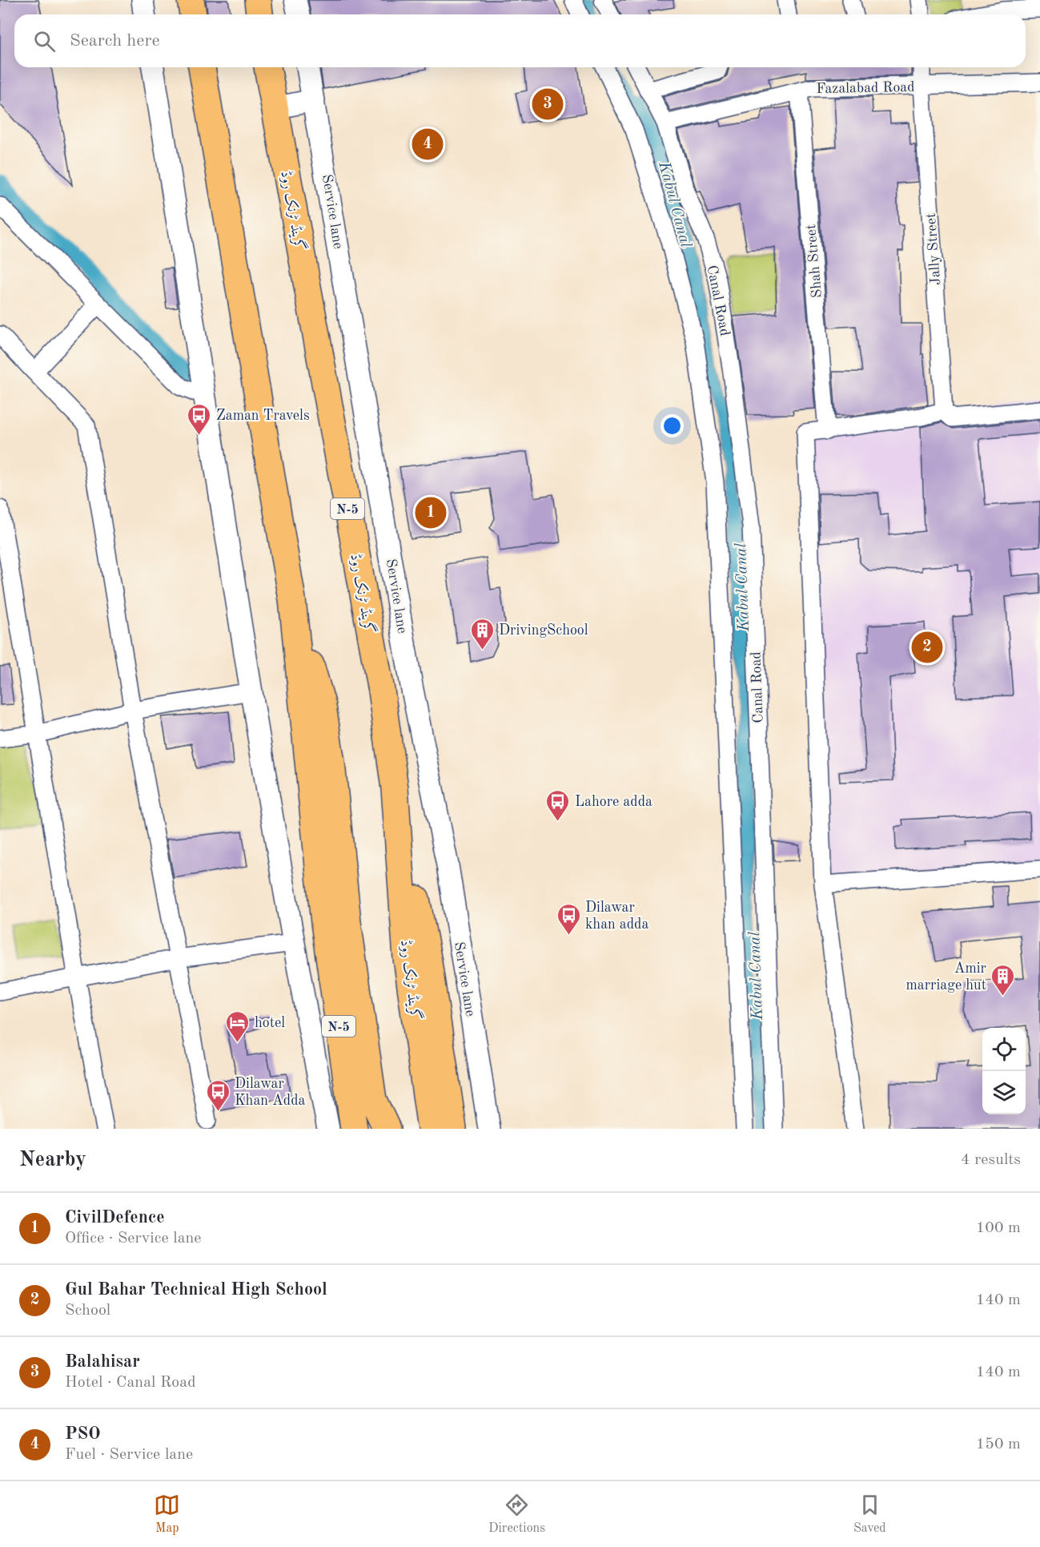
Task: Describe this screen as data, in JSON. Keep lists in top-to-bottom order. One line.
{"streets":{"highway":["گرینڈ ٹرنک روڈ","N-5"],"street":["Fazalabad Road","Service lane","Jally Street","Shah Street","Canal Road"]},"crossings":[["Fazalabad Road","Jally Street"],["Fazalabad Road","Shah Street"],["Fazalabad Road","Canal Road"]],"water":["Kabul Canal"],"places":{"bus stop":["Zaman Travels","Lahore adda","Dilawar khan adda","Dilawar Khan Adda"],"building":["DrivingSchool","Amir marriage hut"],"hotel":["hotel"]},"page":{"search":"Search here","pins":["3","4","1","2"],"heading":["Nearby","4 results"],"list":[{"mark":"1","name":"CivilDefence","note":"Office · Service lane","value":"100 m"},{"mark":"2","name":"Gul Bahar Technical High School","note":"School","value":"140 m"},{"mark":"3","name":"Balahisar","note":"Hotel · Canal Road","value":"140 m"},{"mark":"4","name":"PSO","note":"Fuel · Service lane","value":"150 m"}],"nav":["Map","Directions","Saved"]}}
